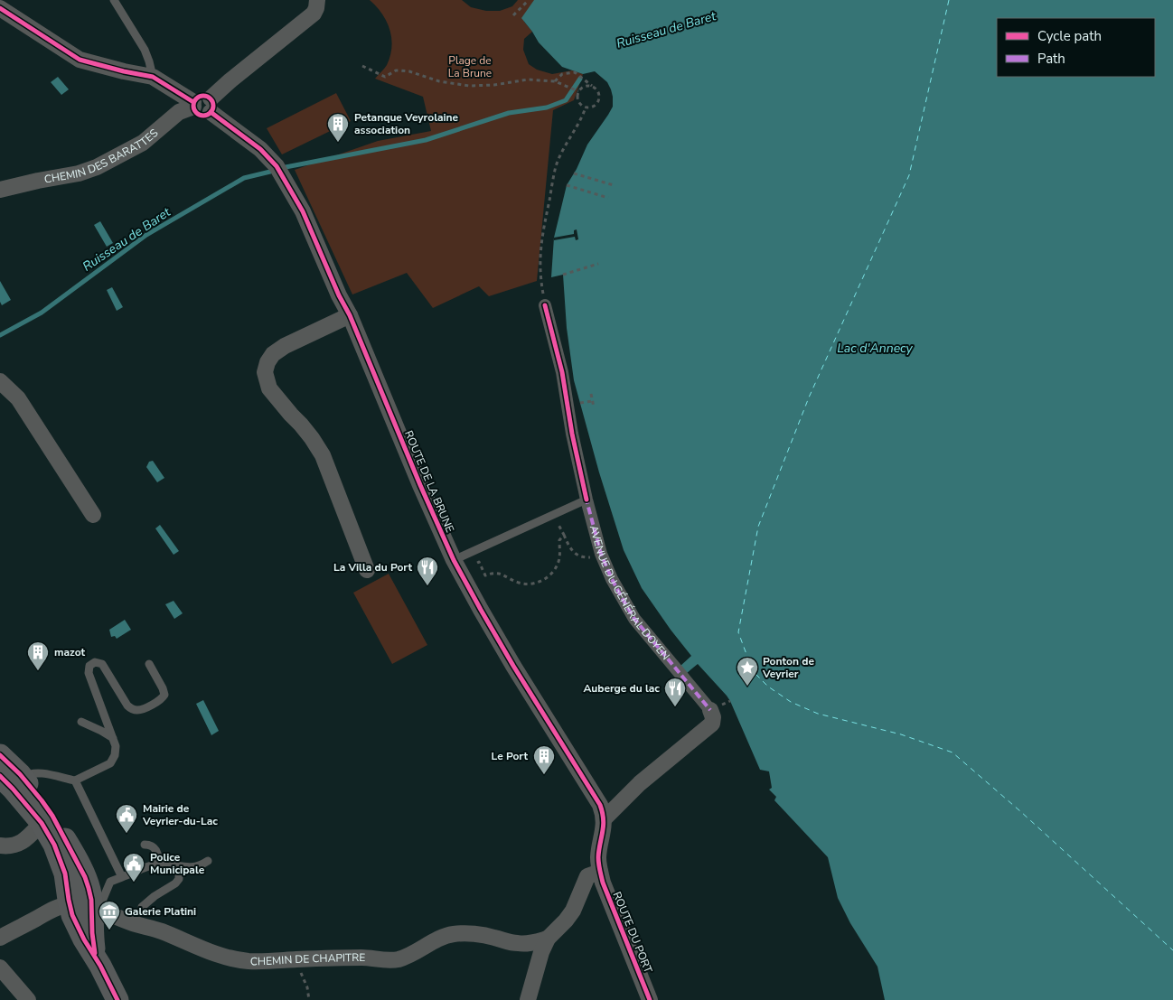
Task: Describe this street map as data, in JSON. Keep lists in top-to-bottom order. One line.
{"streets":{"street":["CHEMIN DES BARATTES","ROUTE DE LA BRUNE","AVENUE DU GÉNÉRAL DOYEN","ROUTE DU PORT","CHEMIN DE CHAPITRE"]},"crossings":[["CHEMIN DES BARATTES","ROUTE DE LA BRUNE"],["ROUTE DE LA BRUNE","AVENUE DU GÉNÉRAL DOYEN"],["ROUTE DE LA BRUNE","ROUTE DU PORT"]],"water":["Ruisseau de Baret","Lac d'Annecy"],"parks":["Plage de La Brune"],"places":{"building":["Petanque Veyrolaine association","mazot","Le Port"],"restaurant":["La Villa du Port","Auberge du lac"],"place":["Ponton de Veyrier"],"public building":["Mairie de Veyrier-du-Lac","Police Municipale"],"museum":["Galerie Platini"]},"legend":["Cycle path","Path"]}
